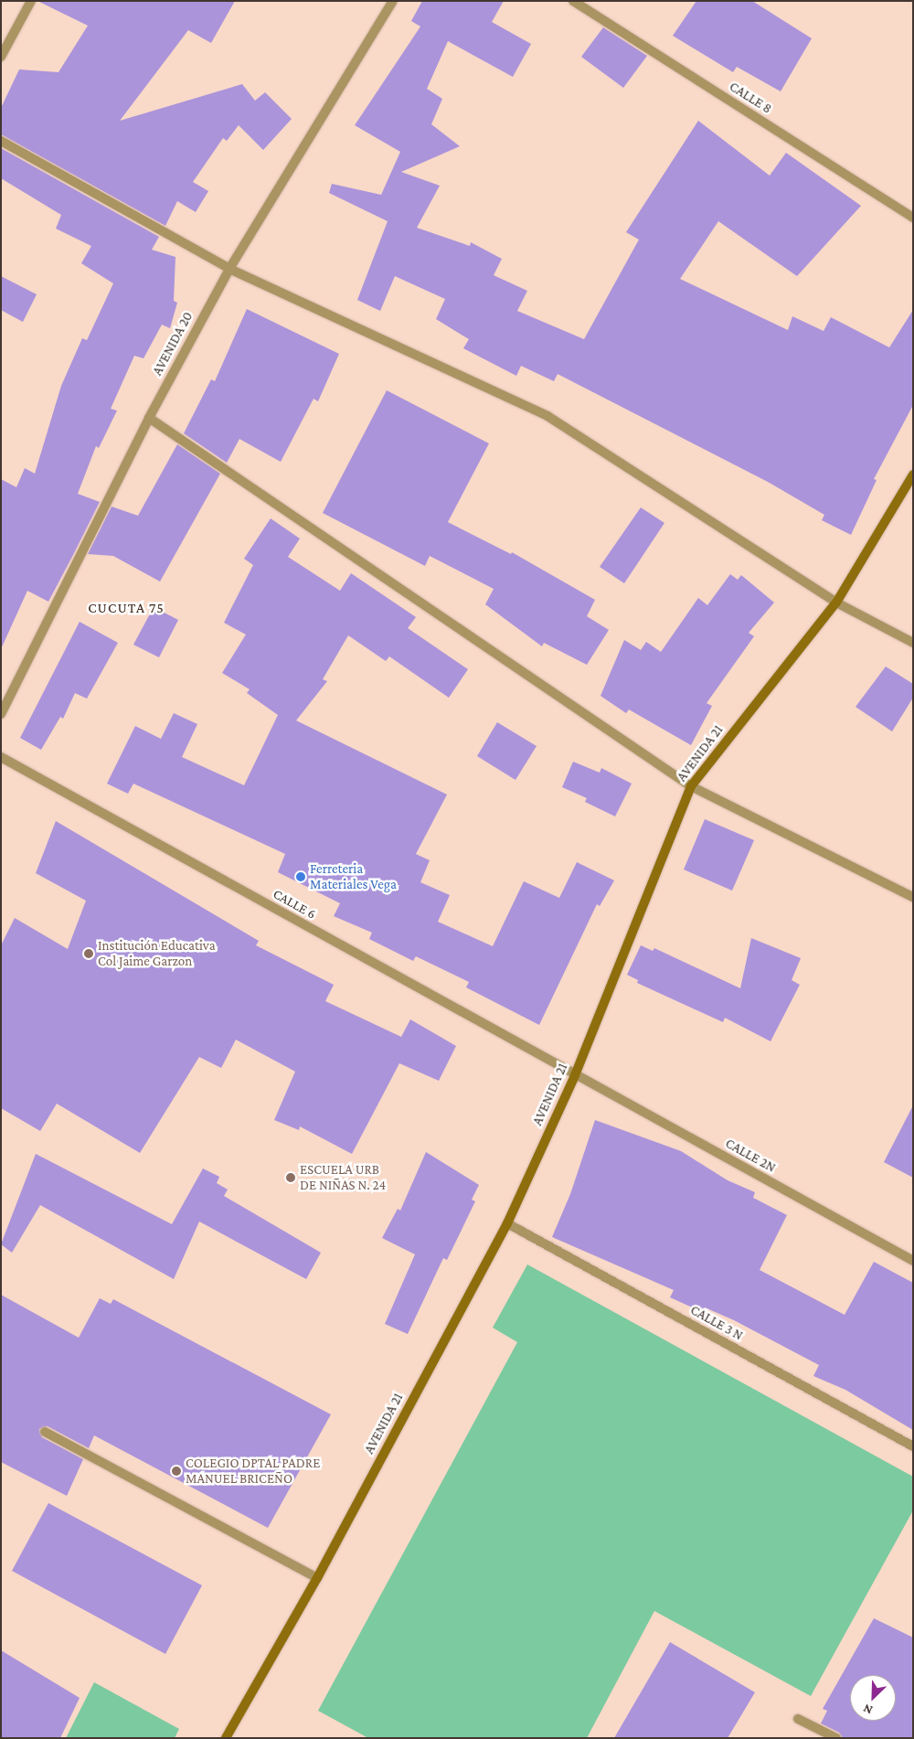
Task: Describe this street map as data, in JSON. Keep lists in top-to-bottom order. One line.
{"streets":{"main road":["AVENIDA 21"],"street":["CALLE 8","AVENIDA 20","CALLE 6","CALLE 2N","CALLE 3 N"]},"crossings":[["AVENIDA 21","CALLE 6"],["AVENIDA 21","CALLE 2N"],["AVENIDA 21","CALLE 3 N"],["CALLE 6","CALLE 2N"]],"districts":["CUCUTA 75"],"places":["Ferreteria Materiales Vega","Institución Educativa Col Jaime Garzon","ESCUELA URB DE NIÑAS N. 24","COLEGIO DPTAL PADRE MANUEL BRICEÑO"],"north":"bottom left"}
